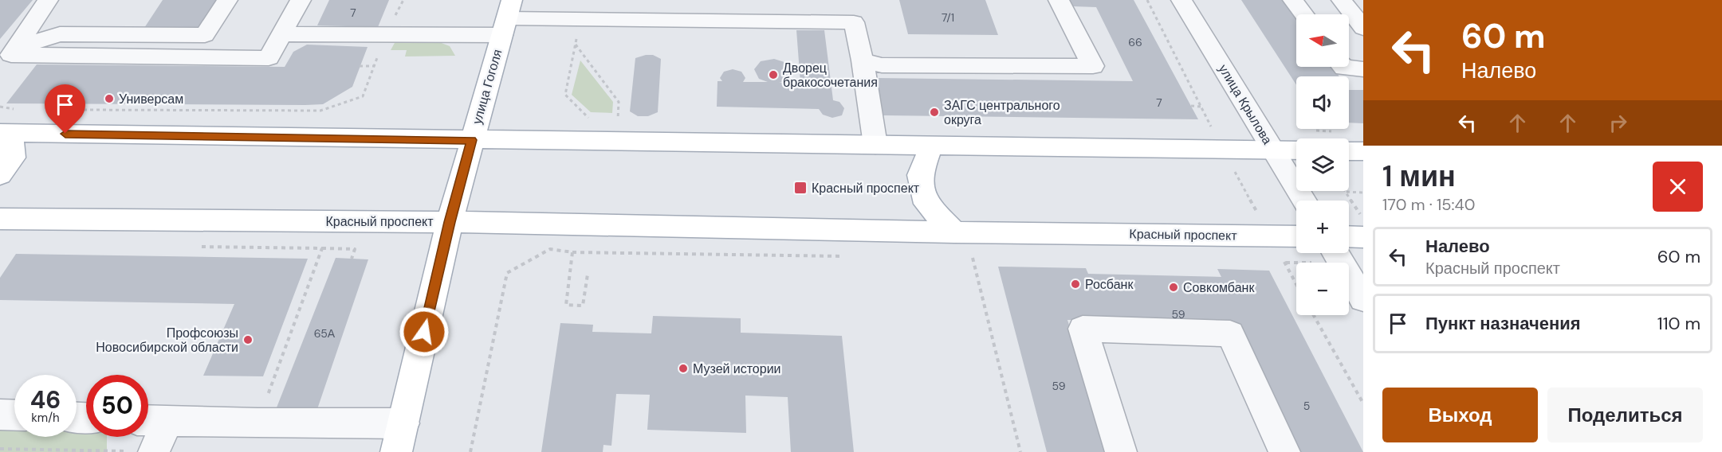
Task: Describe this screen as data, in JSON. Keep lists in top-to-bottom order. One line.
{"streets":{"main road":["улица Гоголя","Красный проспект"],"street":["улица Крылова"]},"crossings":[["улица Гоголя","Красный проспект"]],"places":{"other":["Дворец бракосочетания","Универсам","ЗАГС центрального округа","Росбанк","Совкомбанк","Профсоюзы Новосибирской области","Музей истории"],"transit":["Красный проспект"]},"house_numbers":["7","7/1","66","7","59","65А","59","5"],"north":"left","page":{"turn":["60 m","Налево"],"map_buttons":["+","−"],"heading":["1 мин","170 m · 15:40"],"list":[{"name":"Налево","note":"Красный проспект","value":"60 m"},{"name":"Пункт назначения","value":"110 m"}],"speed":"46 km/h","limit":"50","buttons":["Выход","Поделиться"]}}
